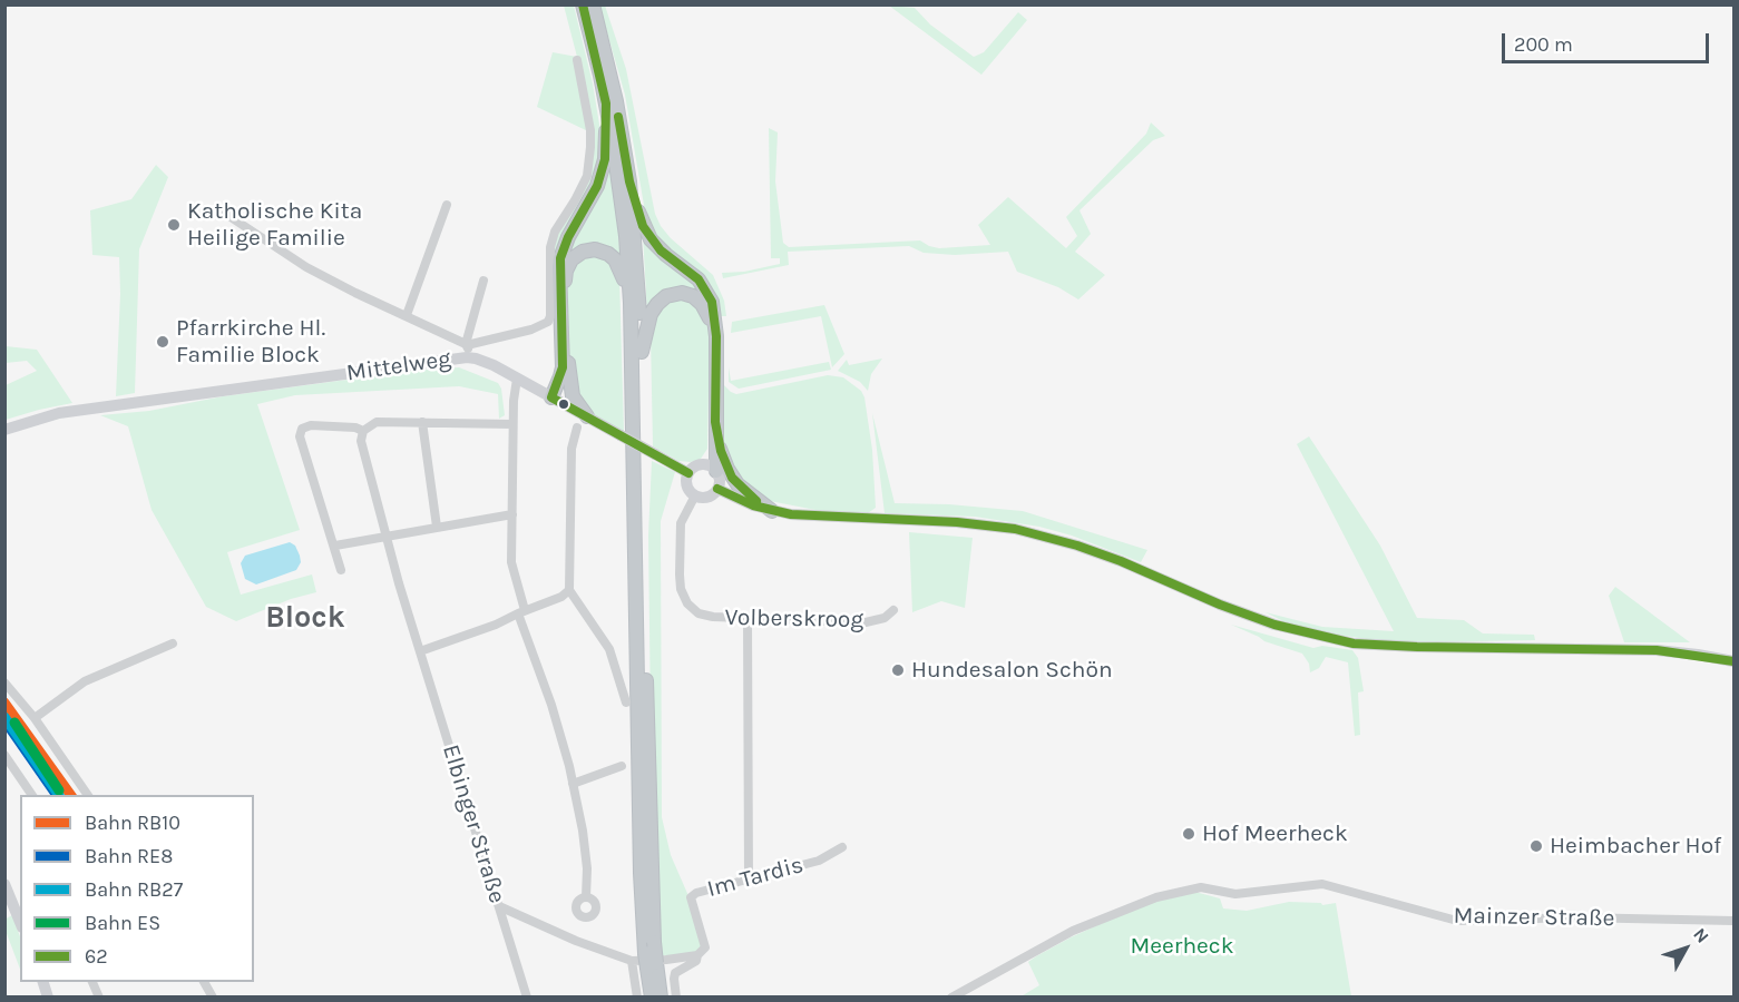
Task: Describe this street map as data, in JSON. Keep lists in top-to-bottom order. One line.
{"streets":{"main road":["Mittelweg"],"street":["Volberskroog","Elbinger Straße","Im Tardis","Mainzer Straße"]},"crossings":[["Mittelweg","Volberskroog"]],"districts":["Block"],"parks":["Meerheck"],"places":["Katholische Kita Heilige Familie","Pfarrkirche Hl. Familie Block","Hundesalon Schön","Hof Meerheck","Heimbacher Hof"],"lines":["transit line 62","rail line RB10","rail line RB27","rail line RE8","rail line ES"],"legend":["Bahn RB10","Bahn RE8","Bahn RB27","Bahn ES","62"],"scale_bar":"200 m","north":"top right"}
